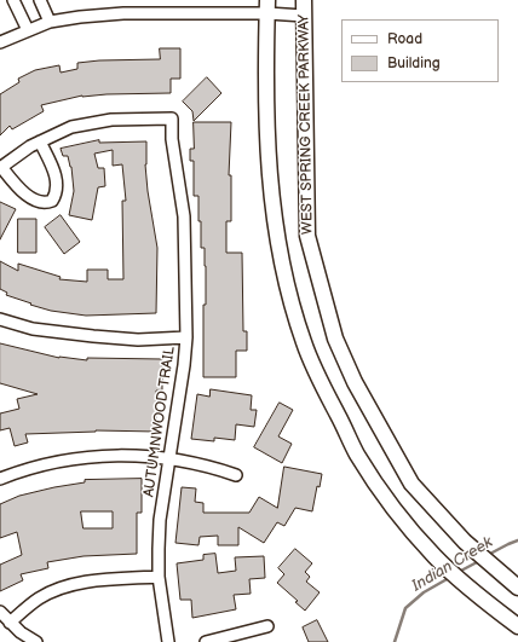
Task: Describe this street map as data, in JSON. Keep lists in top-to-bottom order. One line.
{"streets":{"main road":["WEST SPRING CREEK PARKWAY"],"street":["AUTUMNWOOD TRAIL"]},"water":["Indian Creek"],"legend":["Road","Building"]}
